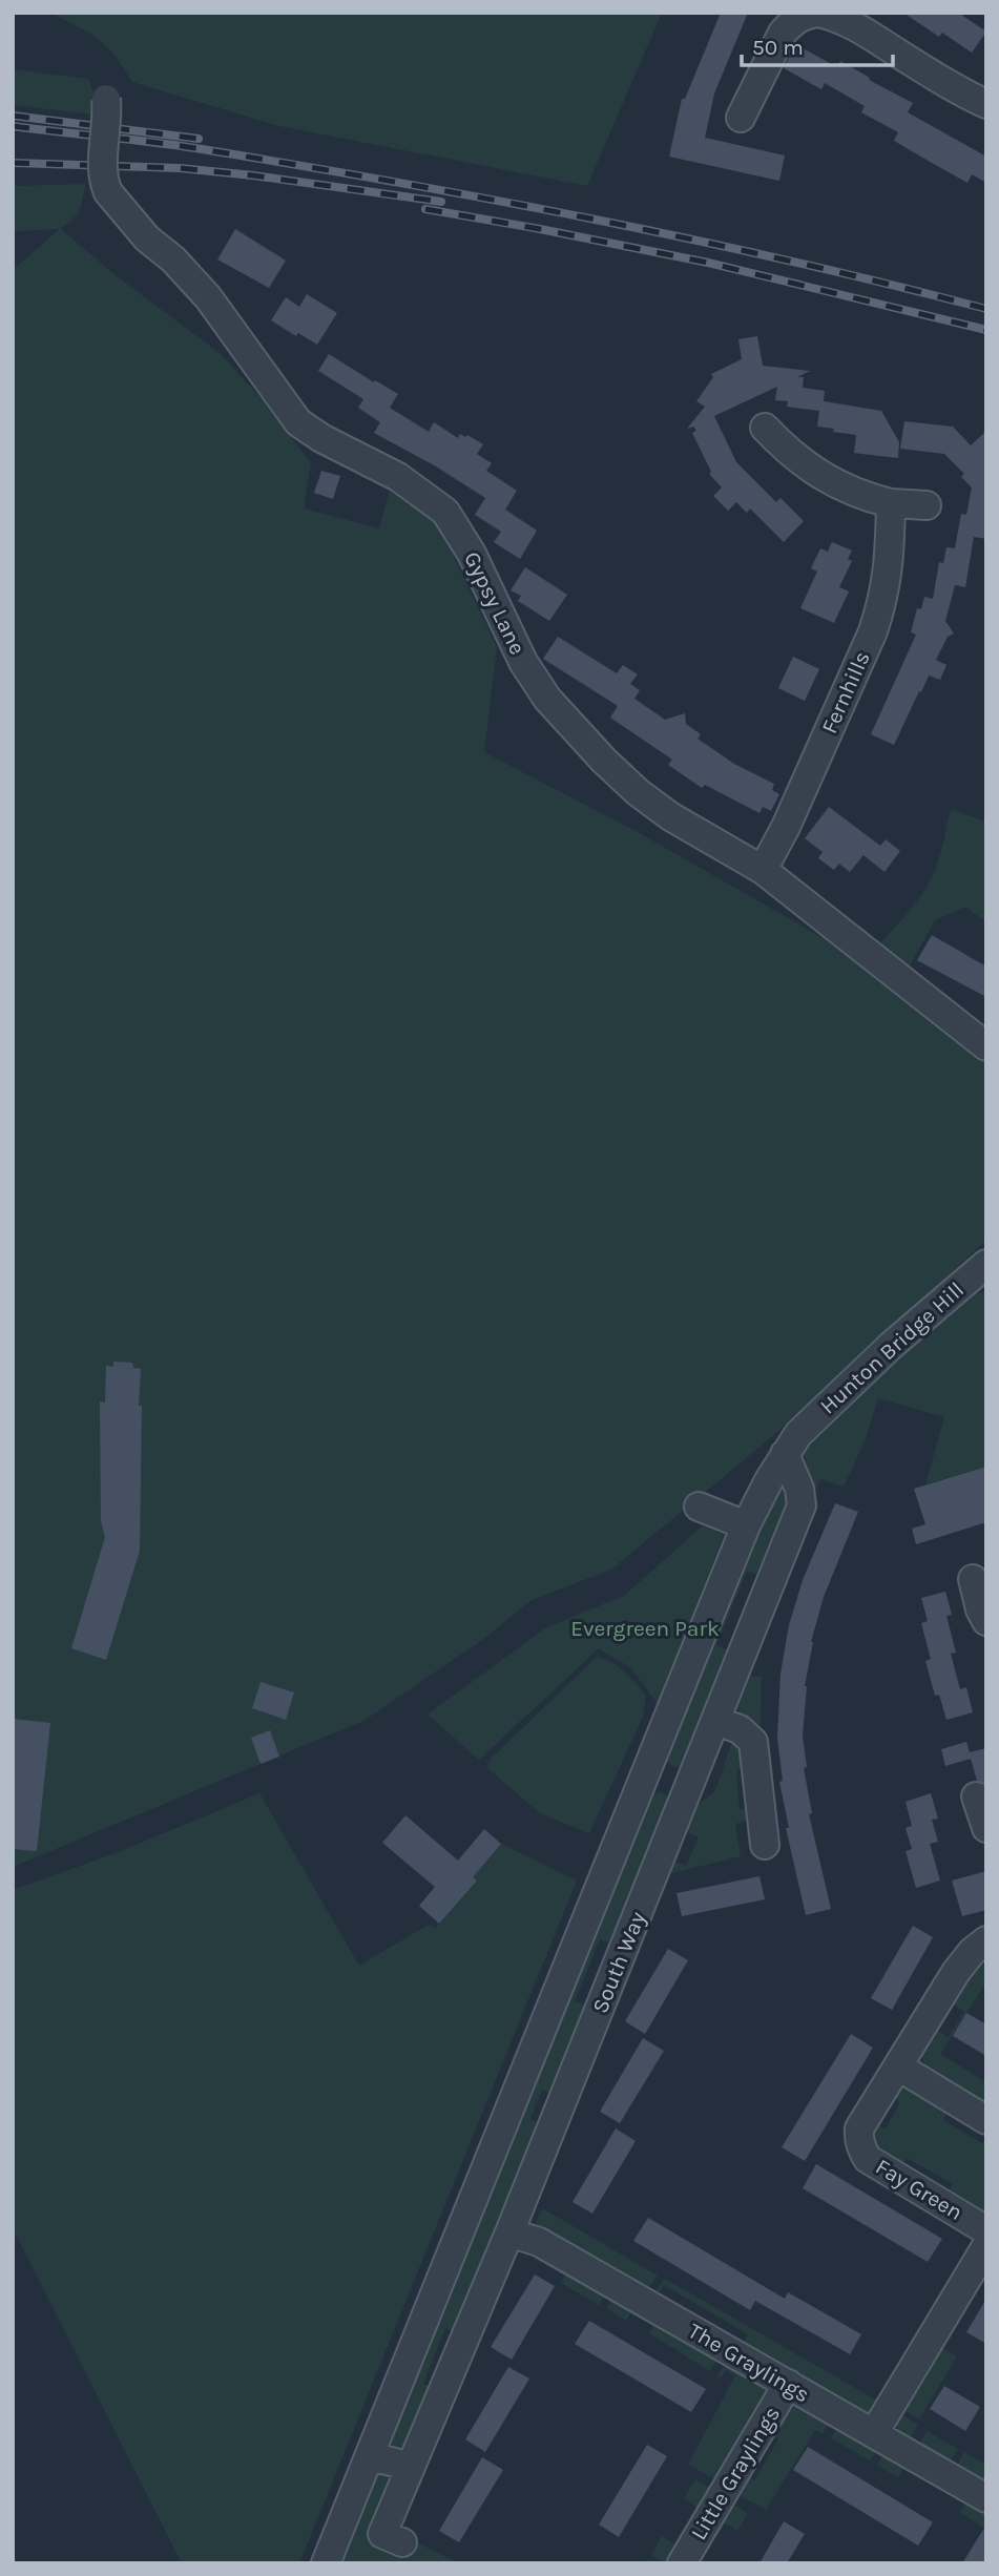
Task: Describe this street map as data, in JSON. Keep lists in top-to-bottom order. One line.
{"streets":{"street":["Gypsy Lane","Fernhills","Hunton Bridge Hill","South Way","Fay Green","The Graylings","Little Graylings"]},"crossings":[["Gypsy Lane","Fernhills"],["Hunton Bridge Hill","South Way"],["South Way","The Graylings"],["The Graylings","Little Graylings"]],"parks":["Evergreen Park"],"scale_bar":"50 m"}
